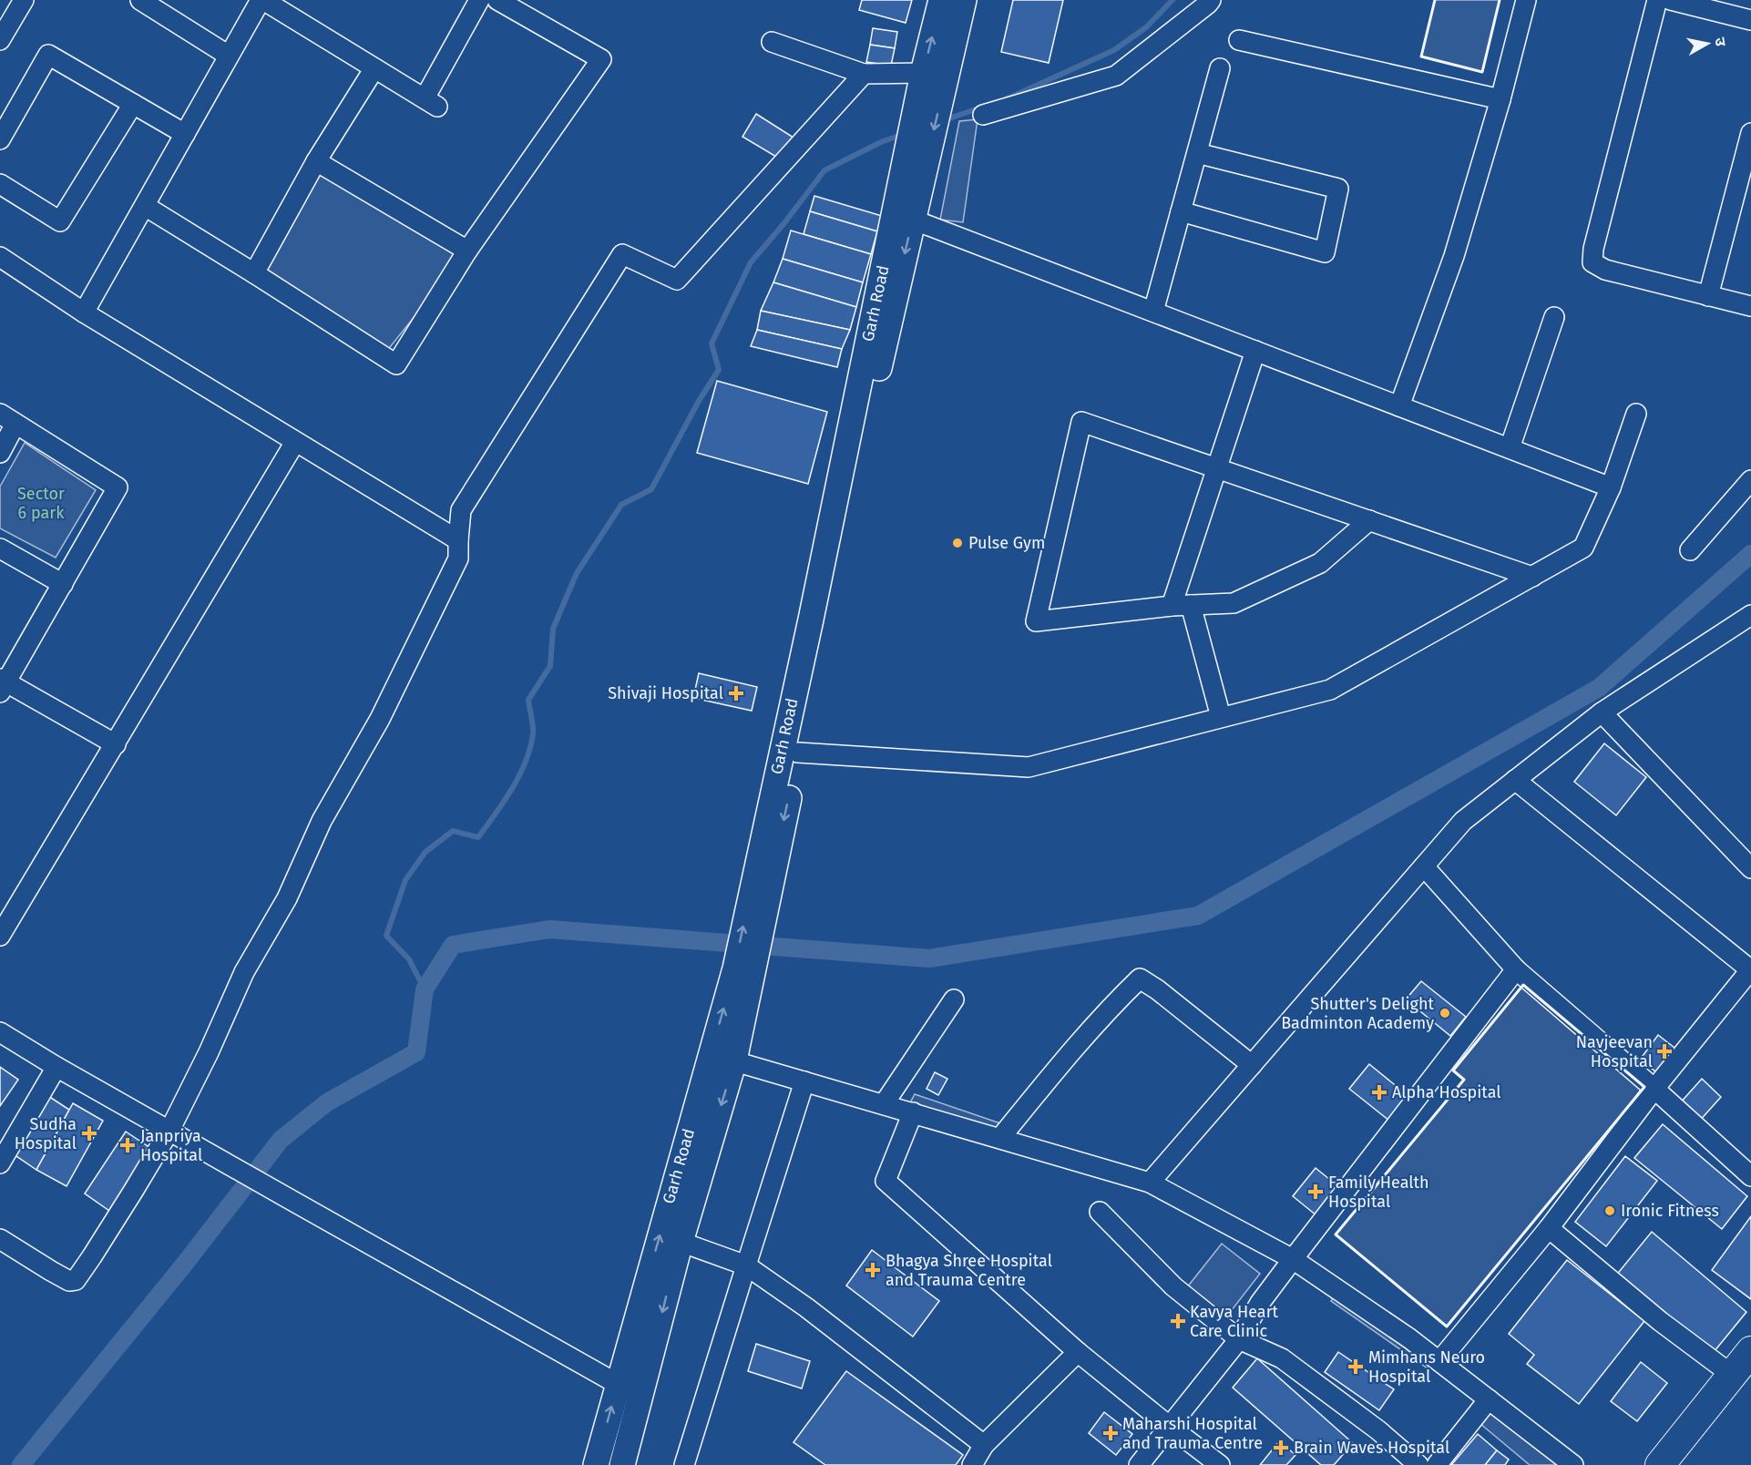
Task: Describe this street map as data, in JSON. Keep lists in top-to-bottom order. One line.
{"streets":{"main road":["Garh Road"]},"parks":["Sector 6 park"],"places":{"other":["Pulse Gym","Shutter's Delight Badminton Academy","Ironic Fitness"],"health":["Shivaji Hospital","Navjeevan Hospital","Alpha Hospital","Sudha Hospital","Janpriya Hospital","Family Health Hospital","Bhagya Shree Hospital and Trauma Centre","Kavya Heart Care Clinic","Mimhans Neuro Hospital","Maharshi Hospital and Trauma Centre","Brain Waves Hospital"]},"north":"right"}
